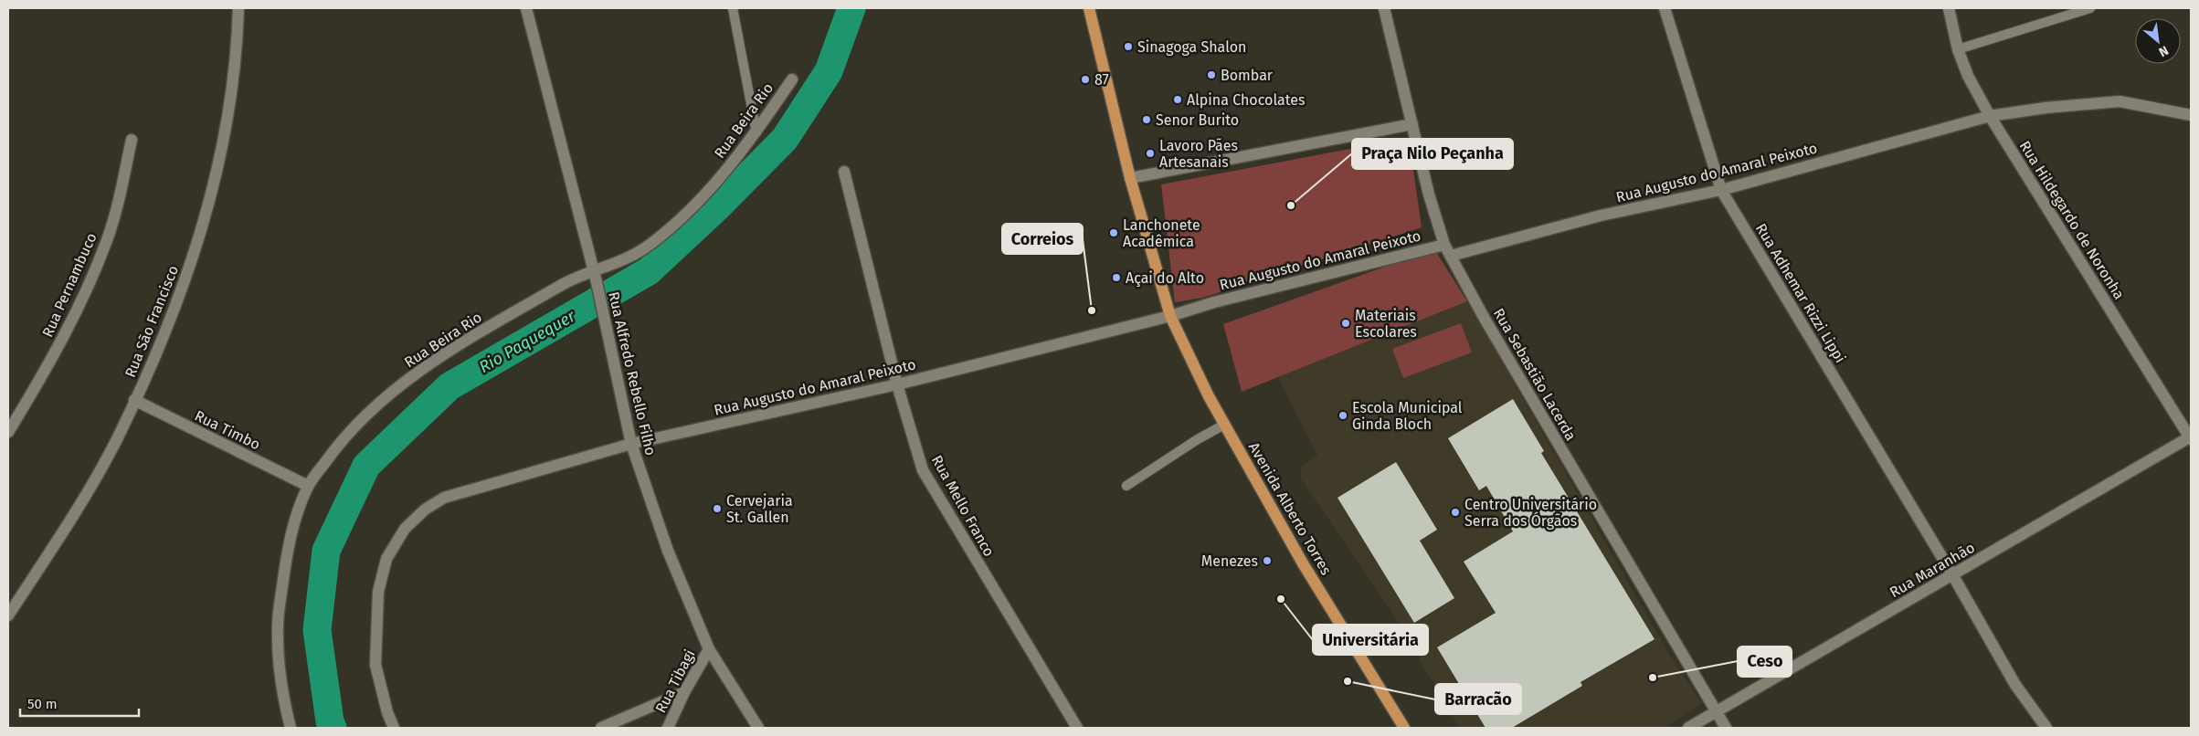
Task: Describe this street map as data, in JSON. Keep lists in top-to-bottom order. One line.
{"streets":{"main road":["Avenida Alberto Torres"],"street":["Rua Beira Rio","Rua Augusto do Amaral Peixoto","Rua Hildegardo de Noronha","Rua Pernambuco","Rua Adhemar Rizzi Lippi","Rua São Francisco","Rua Alfredo Rebello Filho","Rua Sebastião Lacerda","Rua Timbo","Rua Mello Franco","Rua Maranhão","Rua Tibagi"]},"crossings":[["Rua Beira Rio","Rua Alfredo Rebello Filho"],["Rua Beira Rio","Rua Timbo"],["Rua Augusto do Amaral Peixoto","Rua Hildegardo de Noronha"],["Rua Augusto do Amaral Peixoto","Rua Adhemar Rizzi Lippi"],["Rua Augusto do Amaral Peixoto","Rua Alfredo Rebello Filho"],["Rua Augusto do Amaral Peixoto","Rua Sebastião Lacerda"],["Rua Augusto do Amaral Peixoto","Rua Mello Franco"],["Rua Augusto do Amaral Peixoto","Avenida Alberto Torres"],["Rua Hildegardo de Noronha","Rua Maranhão"],["Rua Adhemar Rizzi Lippi","Rua Maranhão"],["Rua São Francisco","Rua Timbo"],["Rua Alfredo Rebello Filho","Rua Tibagi"],["Rua Sebastião Lacerda","Rua Maranhão"]],"water":["Rio Paquequer"],"places":["Sinagoga Shalon","Bombar","87","Alpina Chocolates","Senor Burito","Lavoro Pães Artesanais","Praça Nilo Peçanha","Lanchonete Acadêmica","Açai do Alto","Correios","Materiais Escolares","Escola Municipal Ginda Bloch","Cervejaria St. Gallen","Centro Universitário Serra dos Órgãos","Menezes","Universitária","Ceso","Barracão"],"scale_bar":"50 m","north":"bottom right"}
